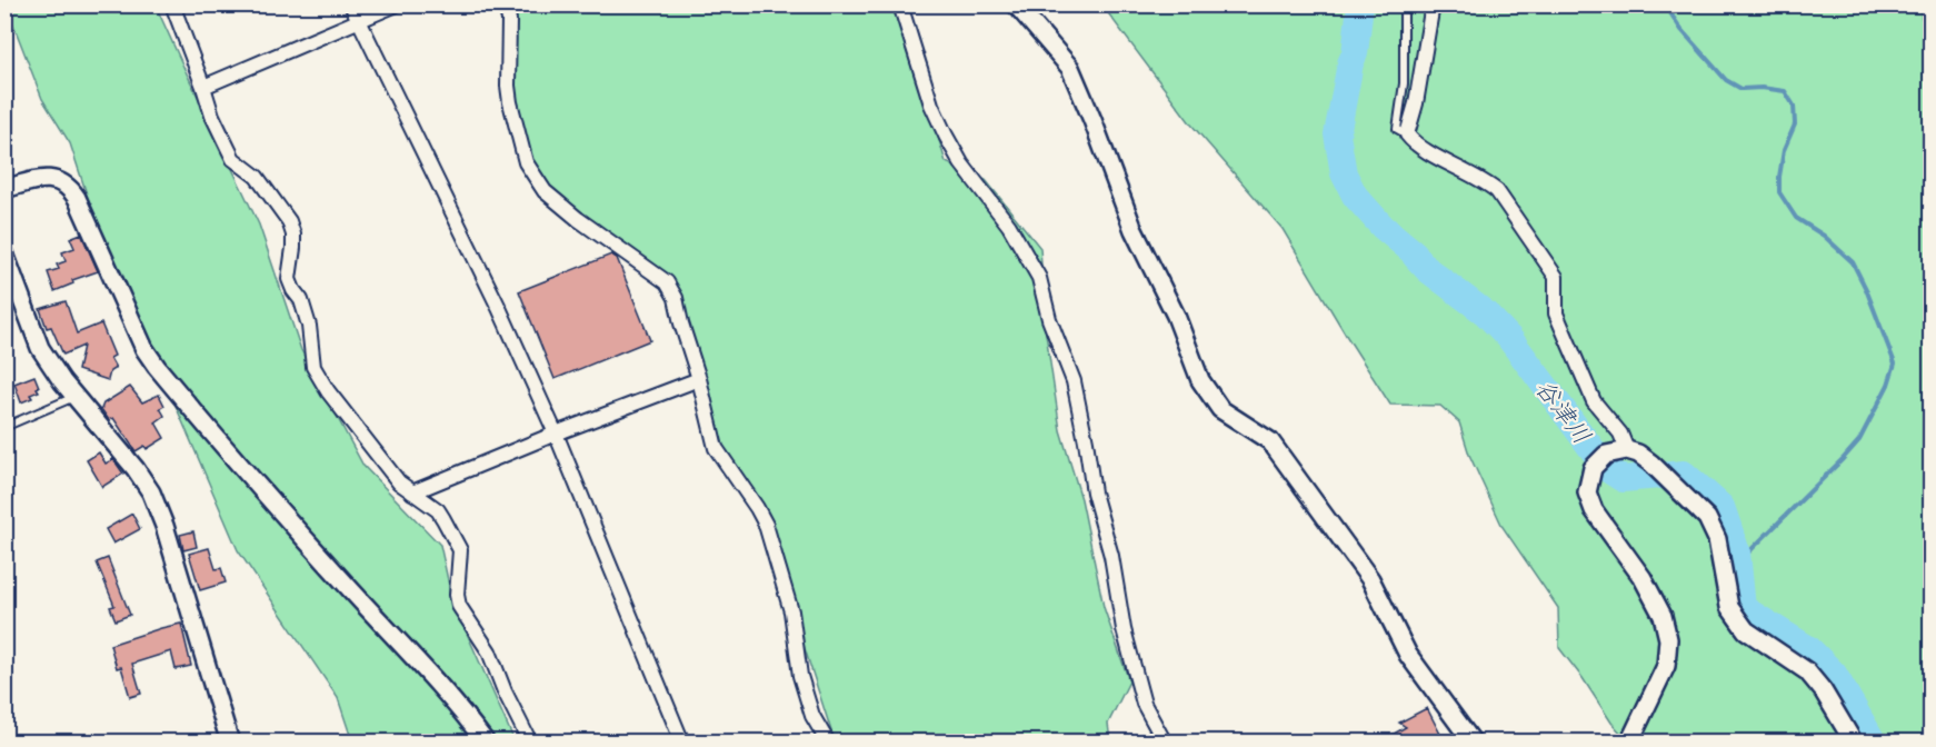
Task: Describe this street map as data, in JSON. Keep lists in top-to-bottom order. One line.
{"water":["谷津川"]}
